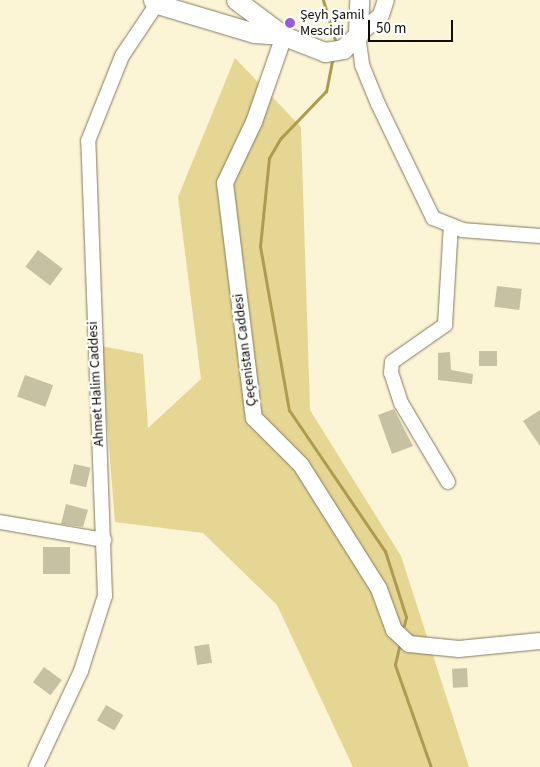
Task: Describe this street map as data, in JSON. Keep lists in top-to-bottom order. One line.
{"streets":{"street":["Çeçenistan Caddesi","Ahmet Halim Caddesi"]},"places":["Şeyh Şamil Mescidi"],"scale_bar":"50 m"}
